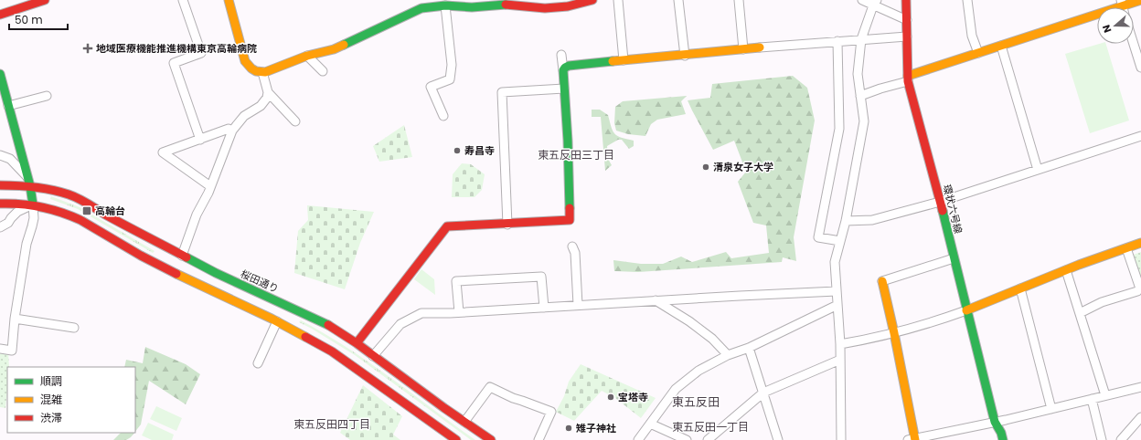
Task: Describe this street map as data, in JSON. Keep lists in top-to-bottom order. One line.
{"streets":{"main road":["環状六号線","桜田通り"]},"districts":["東五反田三丁目","東五反田","東五反田四丁目","東五反田一丁目"],"places":{"health":["地域医療機能推進機構東京高輪病院"],"other":["寿昌寺","清泉女子大学","宝塔寺","雉子神社"],"transit":["高輪台"]},"legend":["順調","混雑","渋滞"],"scale_bar":"50 m","north":"left"}
